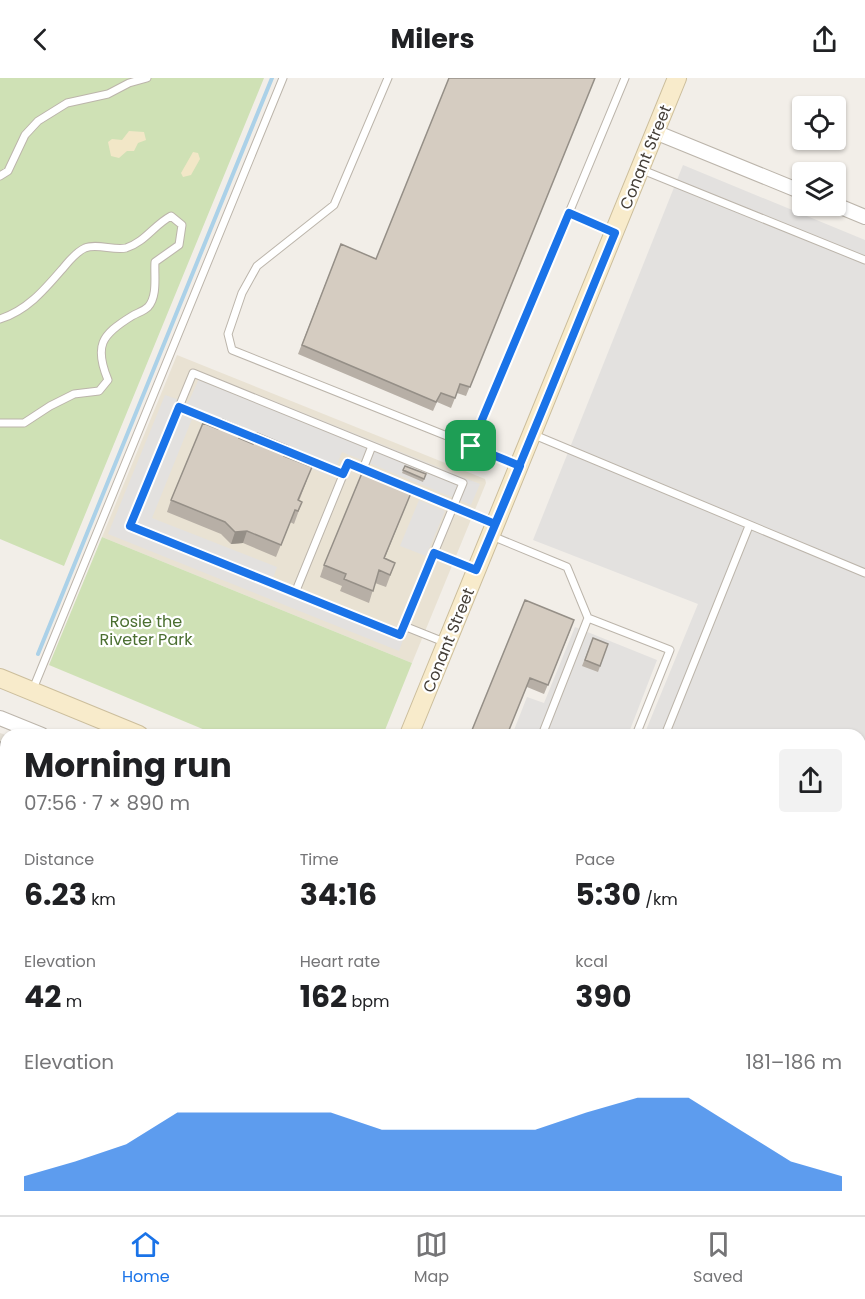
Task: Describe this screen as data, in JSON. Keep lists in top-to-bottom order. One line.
{"streets":{"street":["Conant Street"]},"parks":["Rosie the Riveter Park"],"page":{"header":"Milers","heading":["Morning run","07:56 · 7 × 890 m"],"stats":[["Distance","6.23 km"],["Time","34:16"],["Pace","5:30 /km"],["Elevation","42 m"],["Heart rate","162 bpm"],["kcal","390"]],"chart":["Elevation","181–186 m"],"tabs":["Home","Map","Saved"]}}
